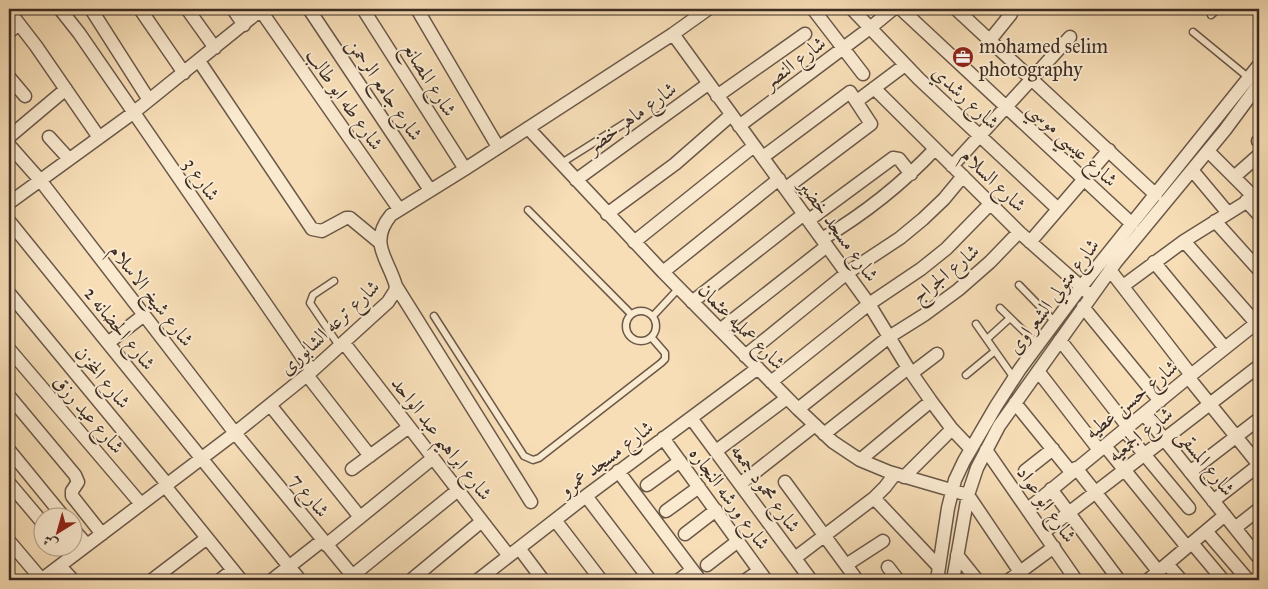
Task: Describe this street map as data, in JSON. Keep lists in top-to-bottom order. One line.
{"streets":{"street":["شارع النصر","شارع المصانع","شارع جامع الرحمن","شارع رشدي","شارع طه ابو طالب","شارع ماهر خضر","شارع عيسي موسي","شارع 3","شارع السلام","شارع مسجد خضير","شارع الجراج","شارع شيخ الاسلام","شارع متولي الشعراوى","شارع عمليه عثمان","شارع ترعه الشابورى","شارع الحضانه 2","شارع المخزن","شارع حسن عطيه","شارع عيد رزق","شارع الجمعيه","شارع ابراهيم عبد الواحد","شارع مسجد عمرو","شارع المسقى","شارع محمود جمعه","شارع 7","شارع ورشه النجاره","شارع ابو عواد"]},"crossings":[["شارع النصر","شارع رشدي"],["شارع النصر","شارع مسجد خضير"],["شارع ماهر خضر","شارع مسجد خضير"],["شارع ماهر خضر","شارع عمليه عثمان"],["شارع عيسي موسي","شارع متولي الشعراوى"],["شارع 3","شارع ترعه الشابورى"],["شارع السلام","شارع الجراج"],["شارع السلام","شارع متولي الشعراوى"],["شارع مسجد خضير","شارع الجراج"],["شارع مسجد خضير","شارع متولي الشعراوى"],["شارع الجراج","شارع عمليه عثمان"],["شارع شيخ الاسلام","شارع ترعه الشابورى"],["شارع شيخ الاسلام","شارع 7"],["شارع متولي الشعراوى","شارع عمليه عثمان"],["شارع متولي الشعراوى","شارع ابو عواد"],["شارع عمليه عثمان","شارع مسجد عمرو"],["شارع ترعه الشابورى","شارع الحضانه 2"],["شارع ترعه الشابورى","شارع المخزن"],["شارع ترعه الشابورى","شارع عيد رزق"],["شارع ترعه الشابورى","شارع ابراهيم عبد الواحد"],["شارع ترعه الشابورى","شارع 7"],["شارع حسن عطيه","شارع المسقى"],["شارع حسن عطيه","شارع ابو عواد"],["شارع الجمعيه","شارع المسقى"],["شارع الجمعيه","شارع ابو عواد"],["شارع ابراهيم عبد الواحد","شارع مسجد عمرو"],["شارع مسجد عمرو","شارع محمود جمعه"],["شارع مسجد عمرو","شارع ورشه النجاره"]],"places":{"office":["mohamed selim photography"]},"north":"bottom left"}
